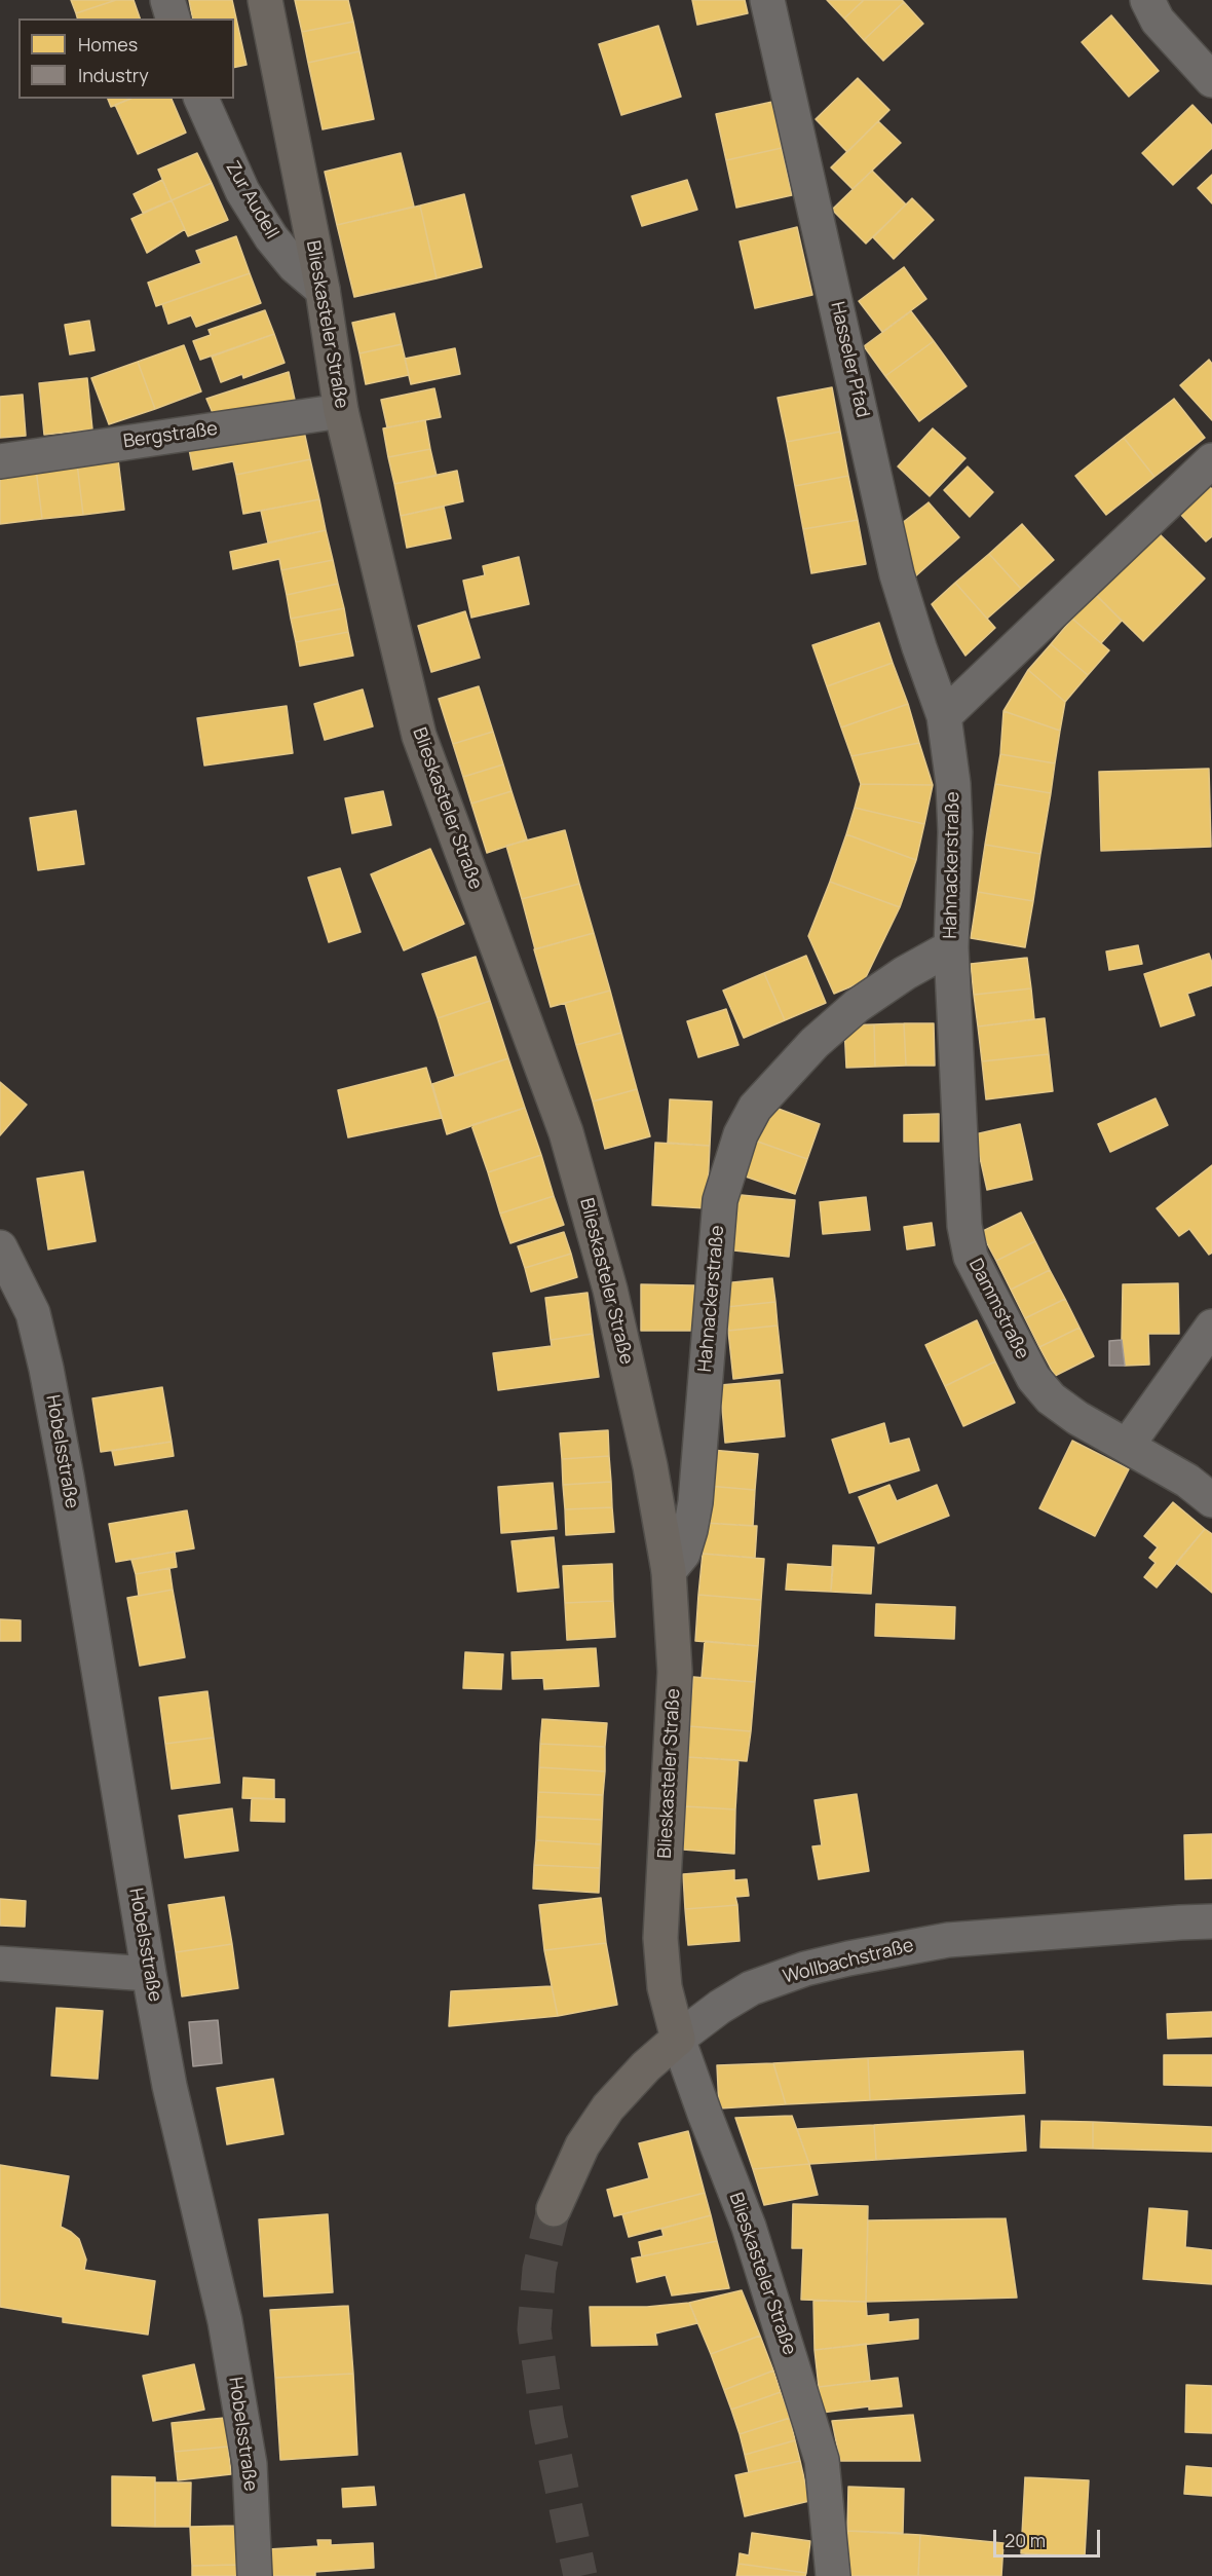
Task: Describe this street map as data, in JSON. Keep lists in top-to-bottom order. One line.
{"streets":{"main road":["Blieskasteler Straße","Wollbachstraße"],"street":["Zur Audell","Hasseler Pfad","Bergstraße","Hahnackerstraße","Dammstraße","Hobelsstraße"]},"crossings":[["Zur Audell","Blieskasteler Straße"],["Blieskasteler Straße","Bergstraße"],["Blieskasteler Straße","Hahnackerstraße"],["Blieskasteler Straße","Wollbachstraße"],["Hasseler Pfad","Hahnackerstraße"],["Hahnackerstraße","Dammstraße"]],"legend":["Homes","Industry"],"scale_bar":"20 m"}
